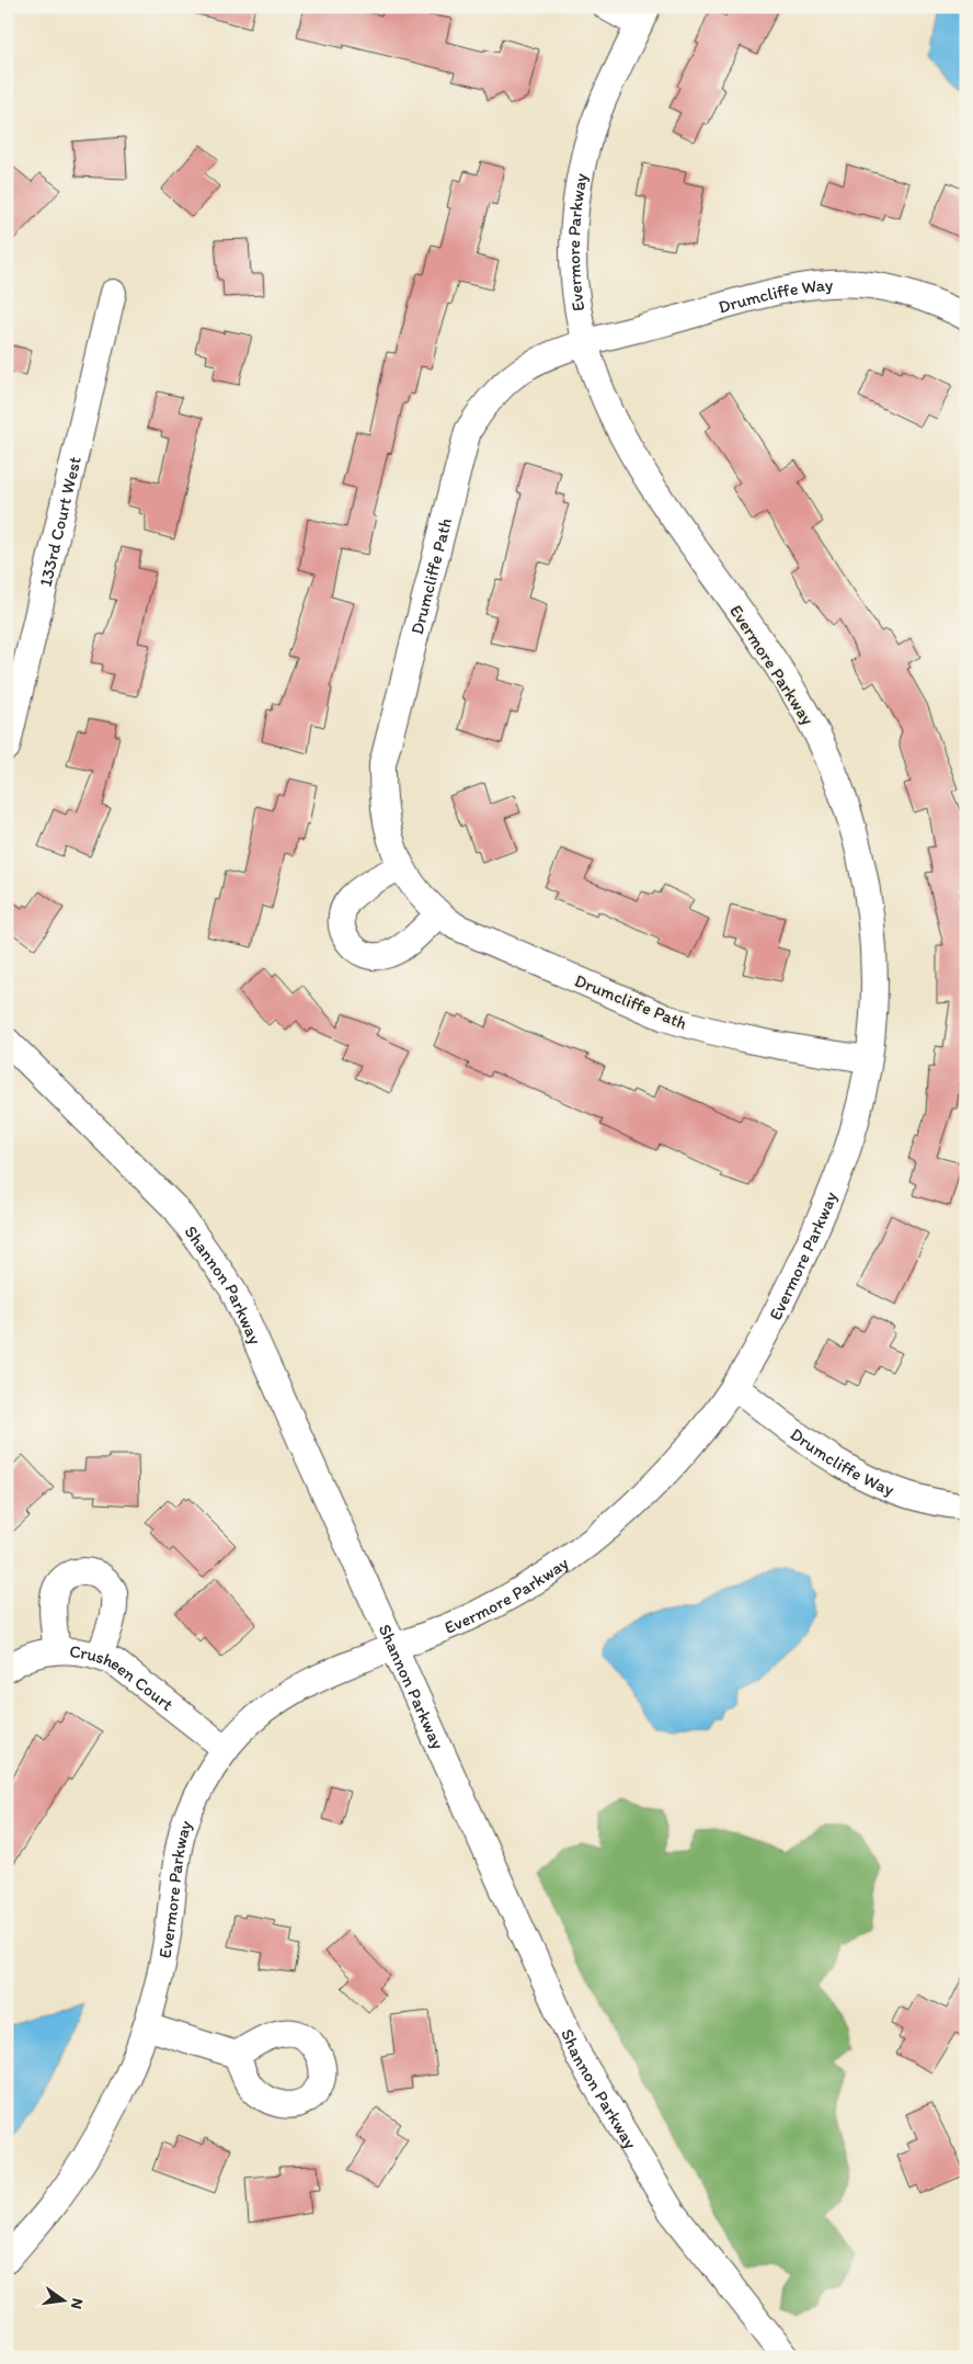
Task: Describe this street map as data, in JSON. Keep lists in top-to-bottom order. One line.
{"streets":{"street":["Evermore Parkway","Drumcliffe Way","133rd Court West","Drumcliffe Path","Shannon Parkway","Crusheen Court"]},"crossings":[["Evermore Parkway","Drumcliffe Way"],["Evermore Parkway","Drumcliffe Path"],["Evermore Parkway","Shannon Parkway"],["Evermore Parkway","Crusheen Court"],["Drumcliffe Way","Drumcliffe Path"]],"north":"right"}
